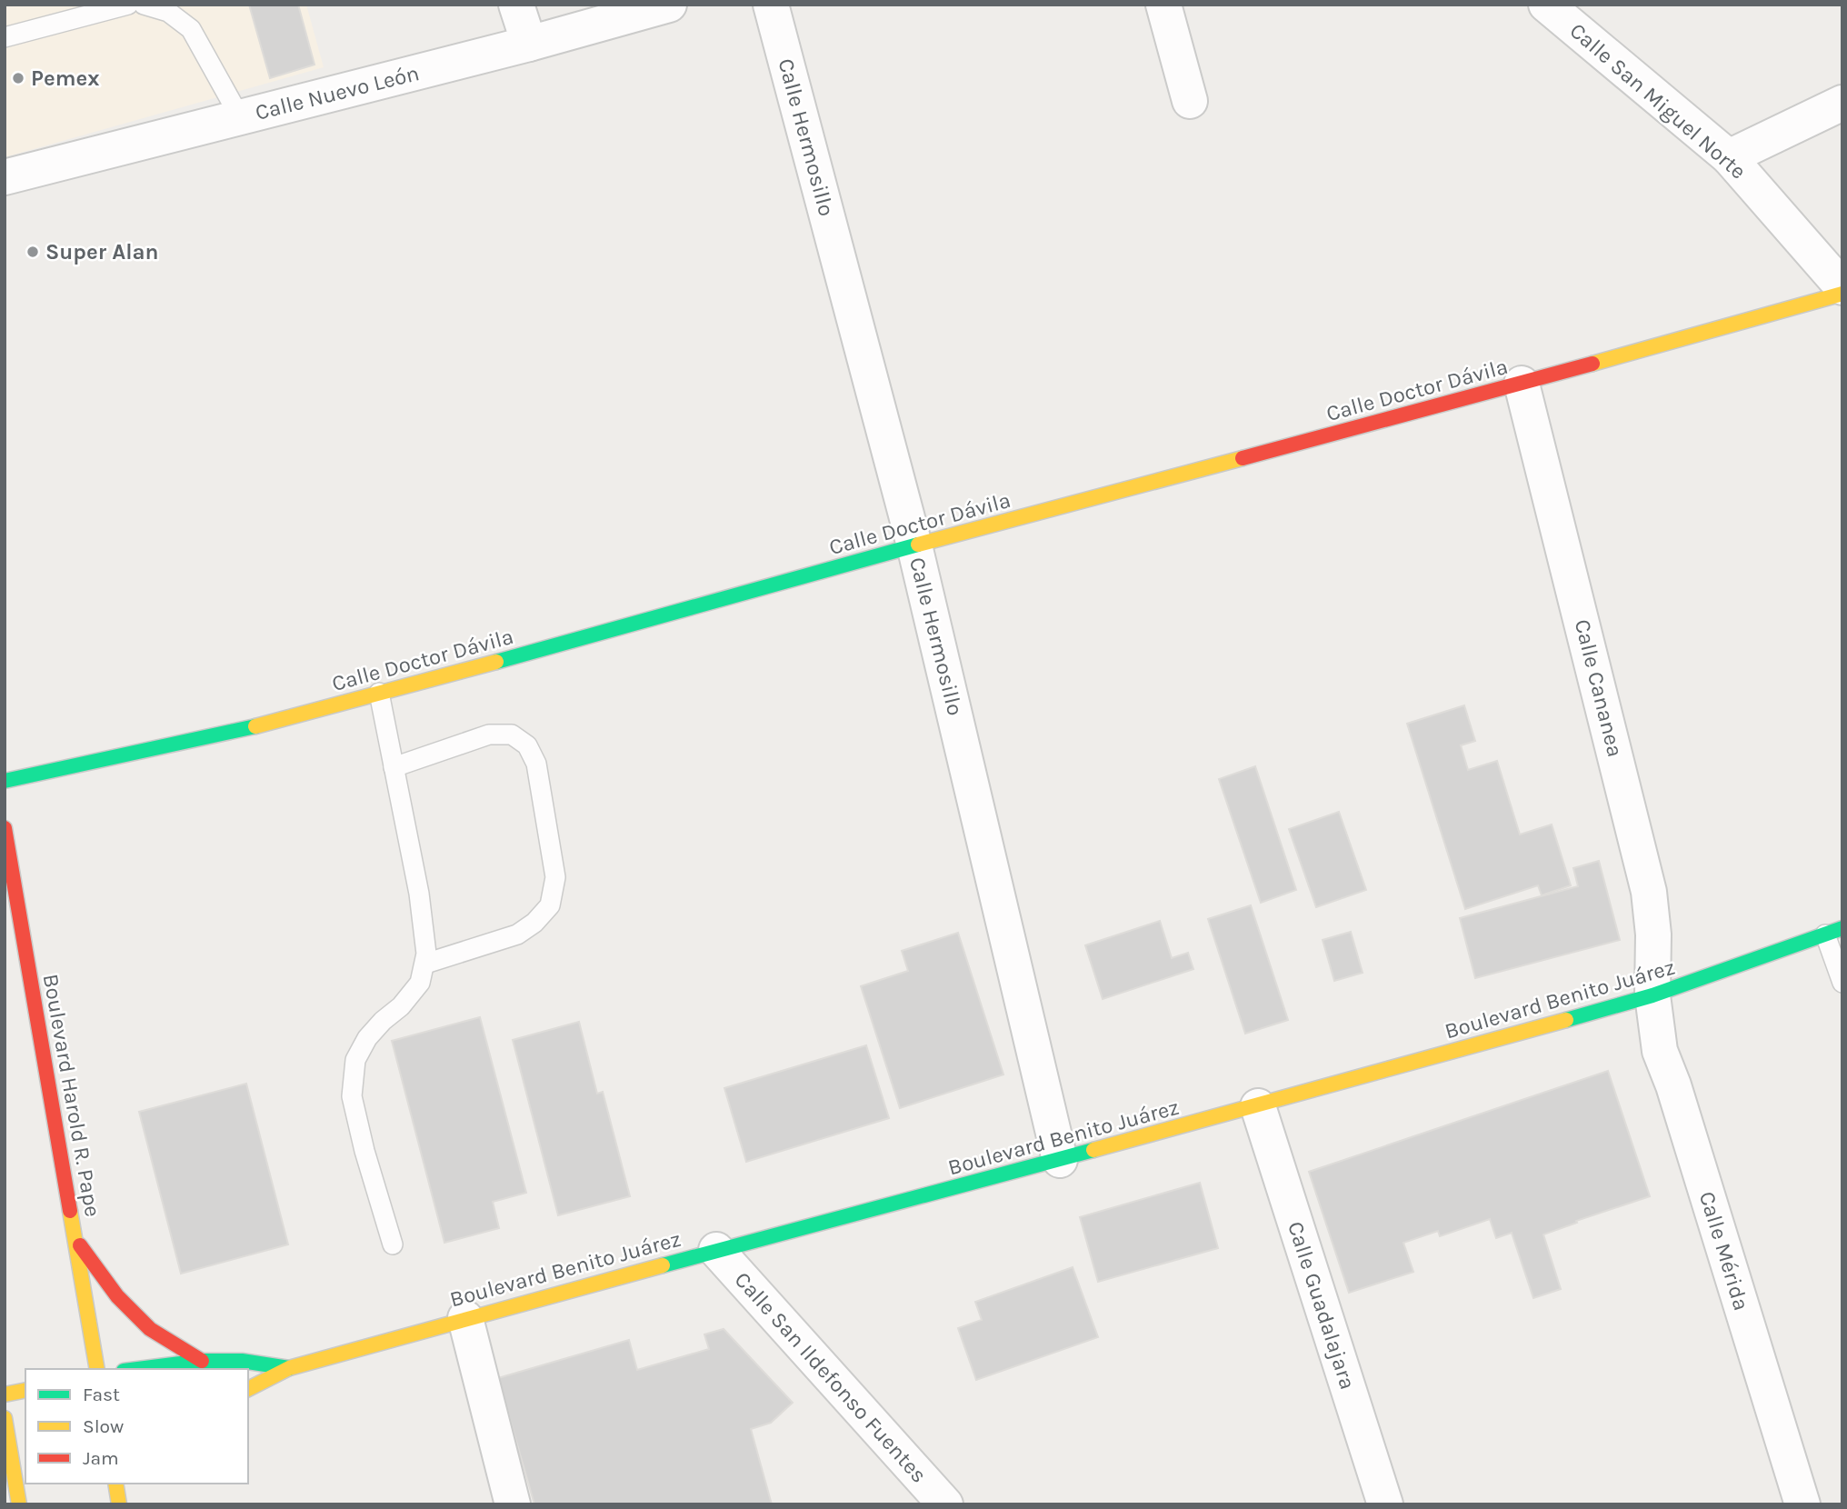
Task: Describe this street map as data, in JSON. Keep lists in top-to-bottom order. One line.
{"streets":{"main road":["Calle Doctor Dávila","Boulevard Benito Juárez","Boulevard Harold R. Pape"],"street":["Calle Nuevo León","Calle San Miguel Norte","Calle Hermosillo","Calle Cananea","Calle Mérida","Calle Guadalajara","Calle San Ildefonso Fuentes"]},"crossings":[["Calle Hermosillo","Calle Doctor Dávila"],["Calle Hermosillo","Boulevard Benito Juárez"],["Calle Doctor Dávila","Calle Cananea"],["Calle Cananea","Boulevard Benito Juárez"],["Calle Cananea","Calle Mérida"],["Boulevard Benito Juárez","Calle Mérida"],["Boulevard Benito Juárez","Calle Guadalajara"],["Boulevard Benito Juárez","Calle San Ildefonso Fuentes"]],"places":["Pemex","Super Alan"],"legend":["Fast","Slow","Jam"]}
